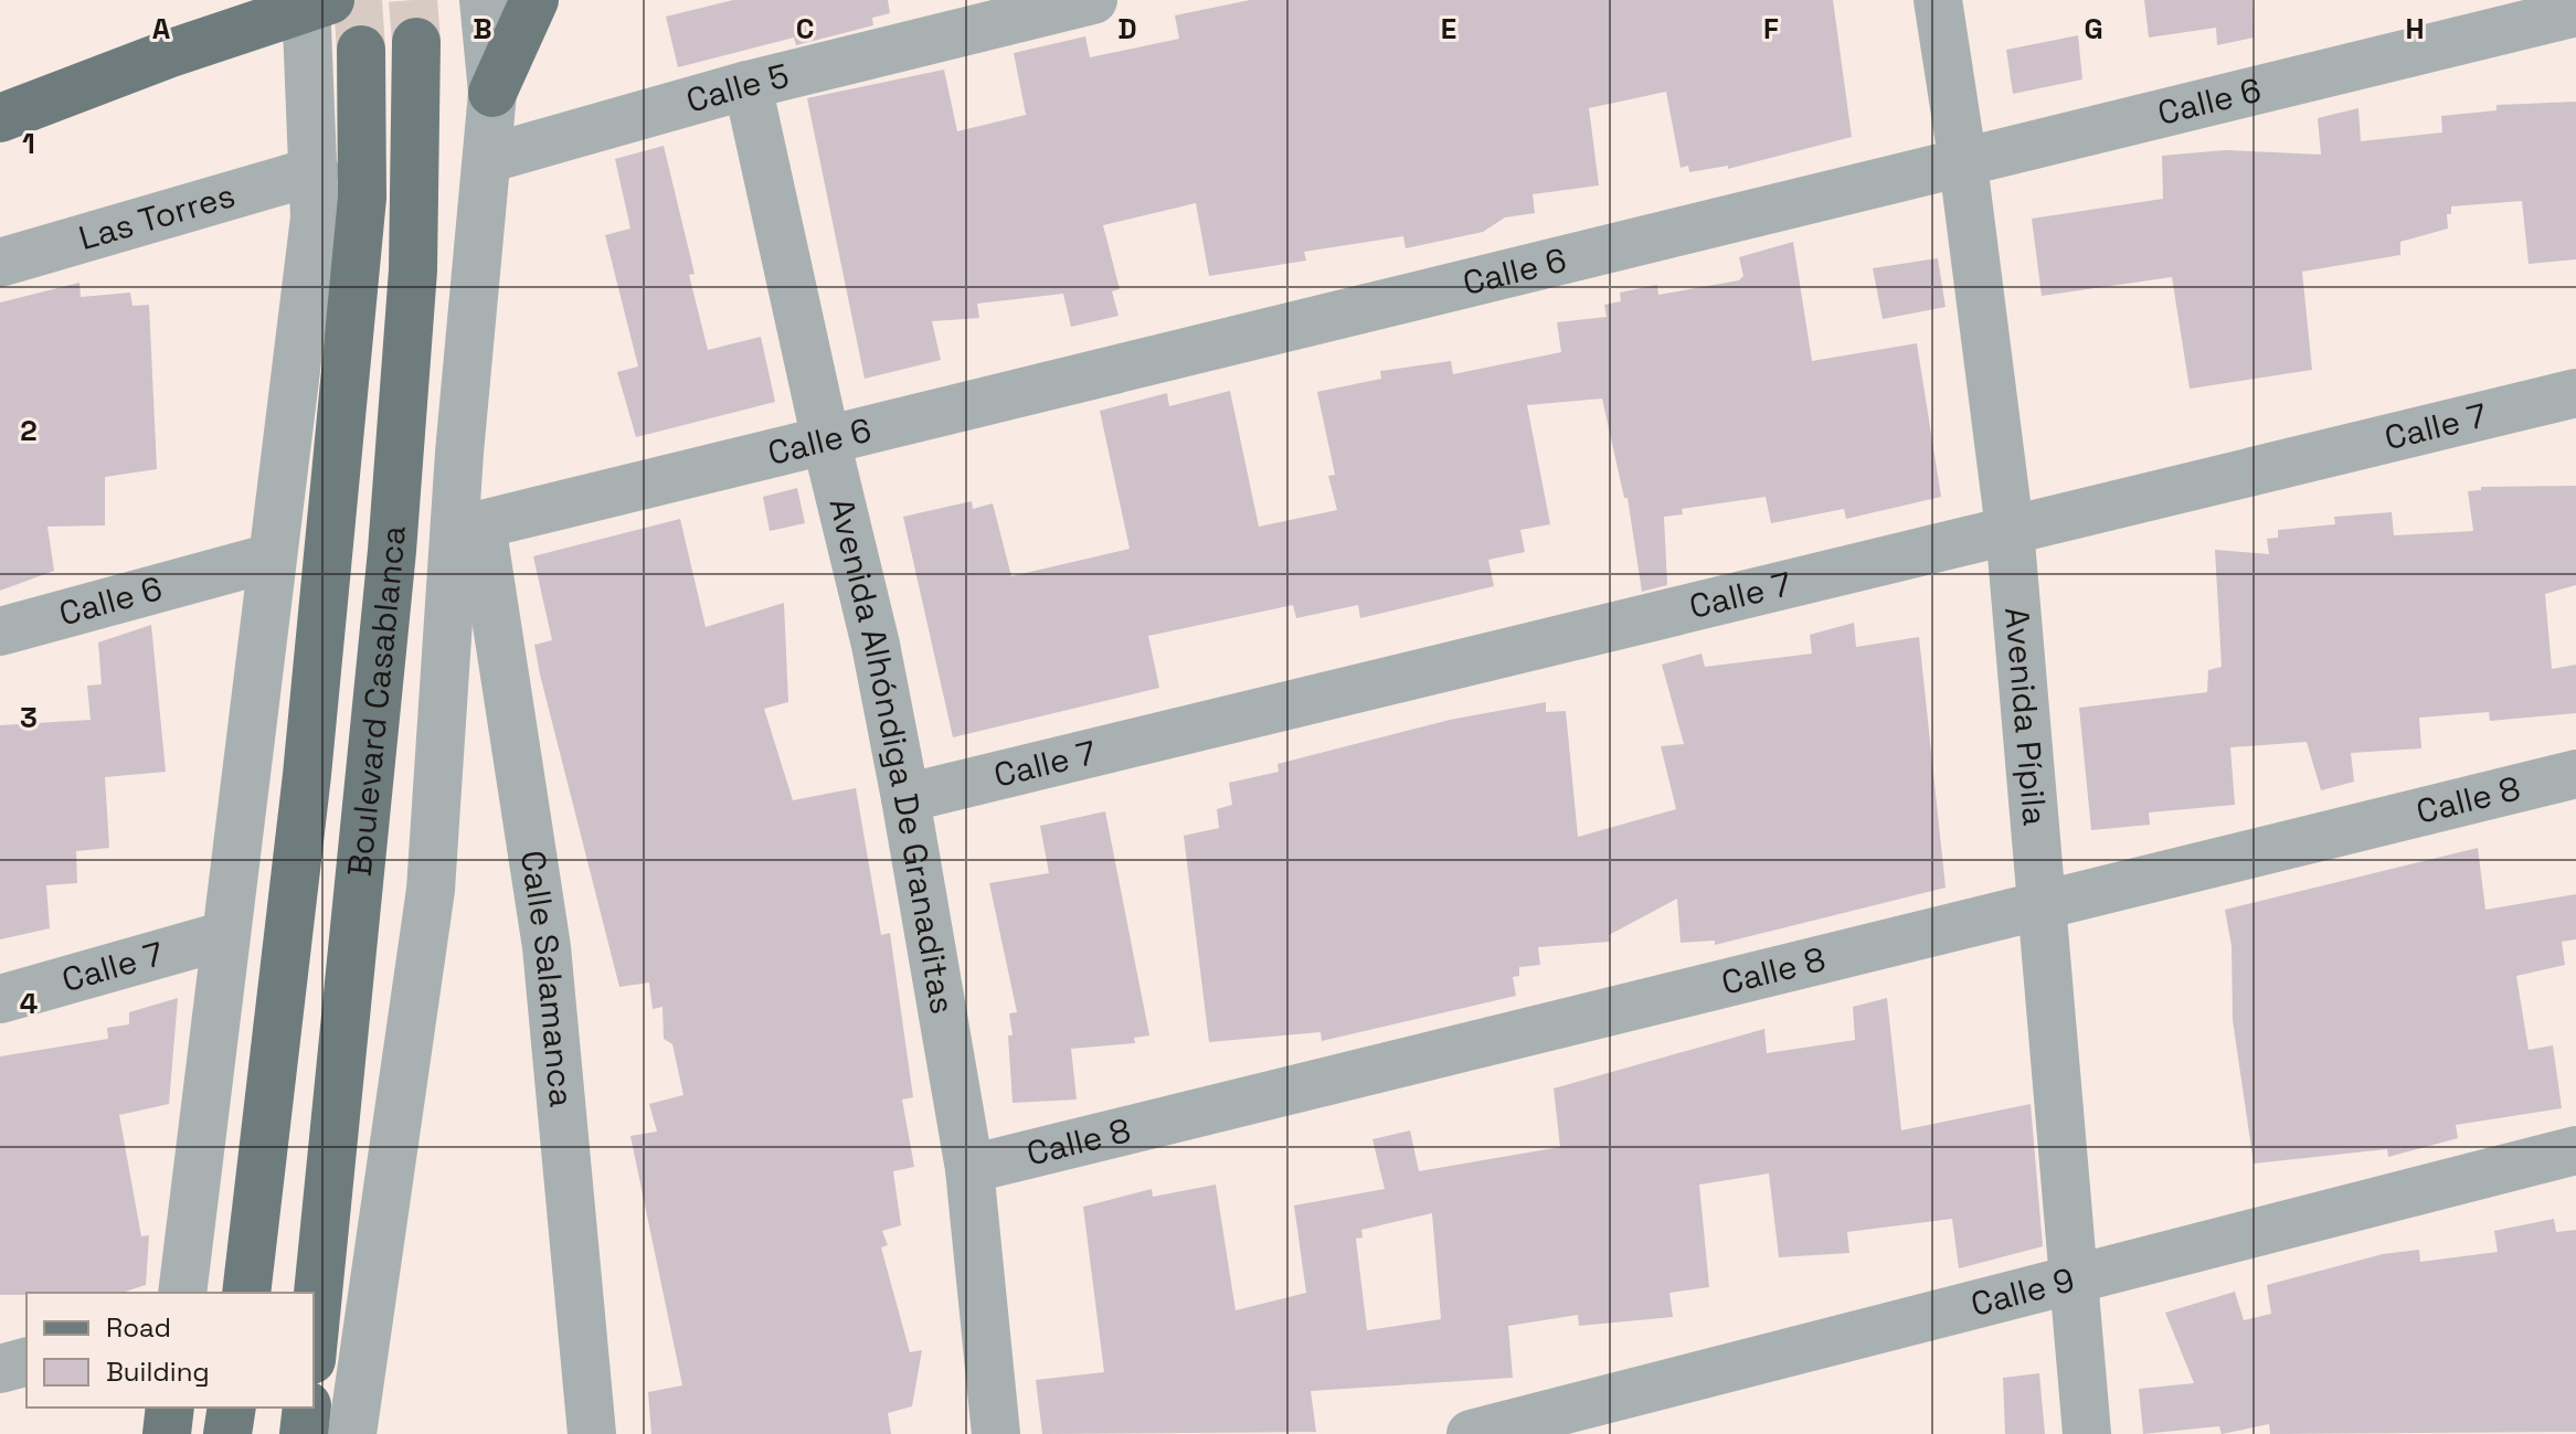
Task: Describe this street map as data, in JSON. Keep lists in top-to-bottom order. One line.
{"streets":{"main road":["Boulevard Casablanca"],"street":["Calle 5","Calle 6","Las Torres","Calle 7","Avenida Pípila","Avenida Alhóndiga De Granaditas","Calle 8","Calle Salamanca","Calle 9"]},"crossings":[["Calle 5","Avenida Alhóndiga De Granaditas"],["Calle 6","Avenida Pípila"],["Calle 6","Avenida Alhóndiga De Granaditas"],["Calle 6","Calle Salamanca"],["Calle 7","Avenida Pípila"],["Calle 7","Avenida Alhóndiga De Granaditas"],["Avenida Pípila","Calle 8"],["Avenida Pípila","Calle 9"],["Avenida Alhóndiga De Granaditas","Calle 8"]],"legend":["Road","Building"],"grid":{"columns":["A","B","C","D","E","F","G","H"],"rows":["1","2","3","4"]}}
